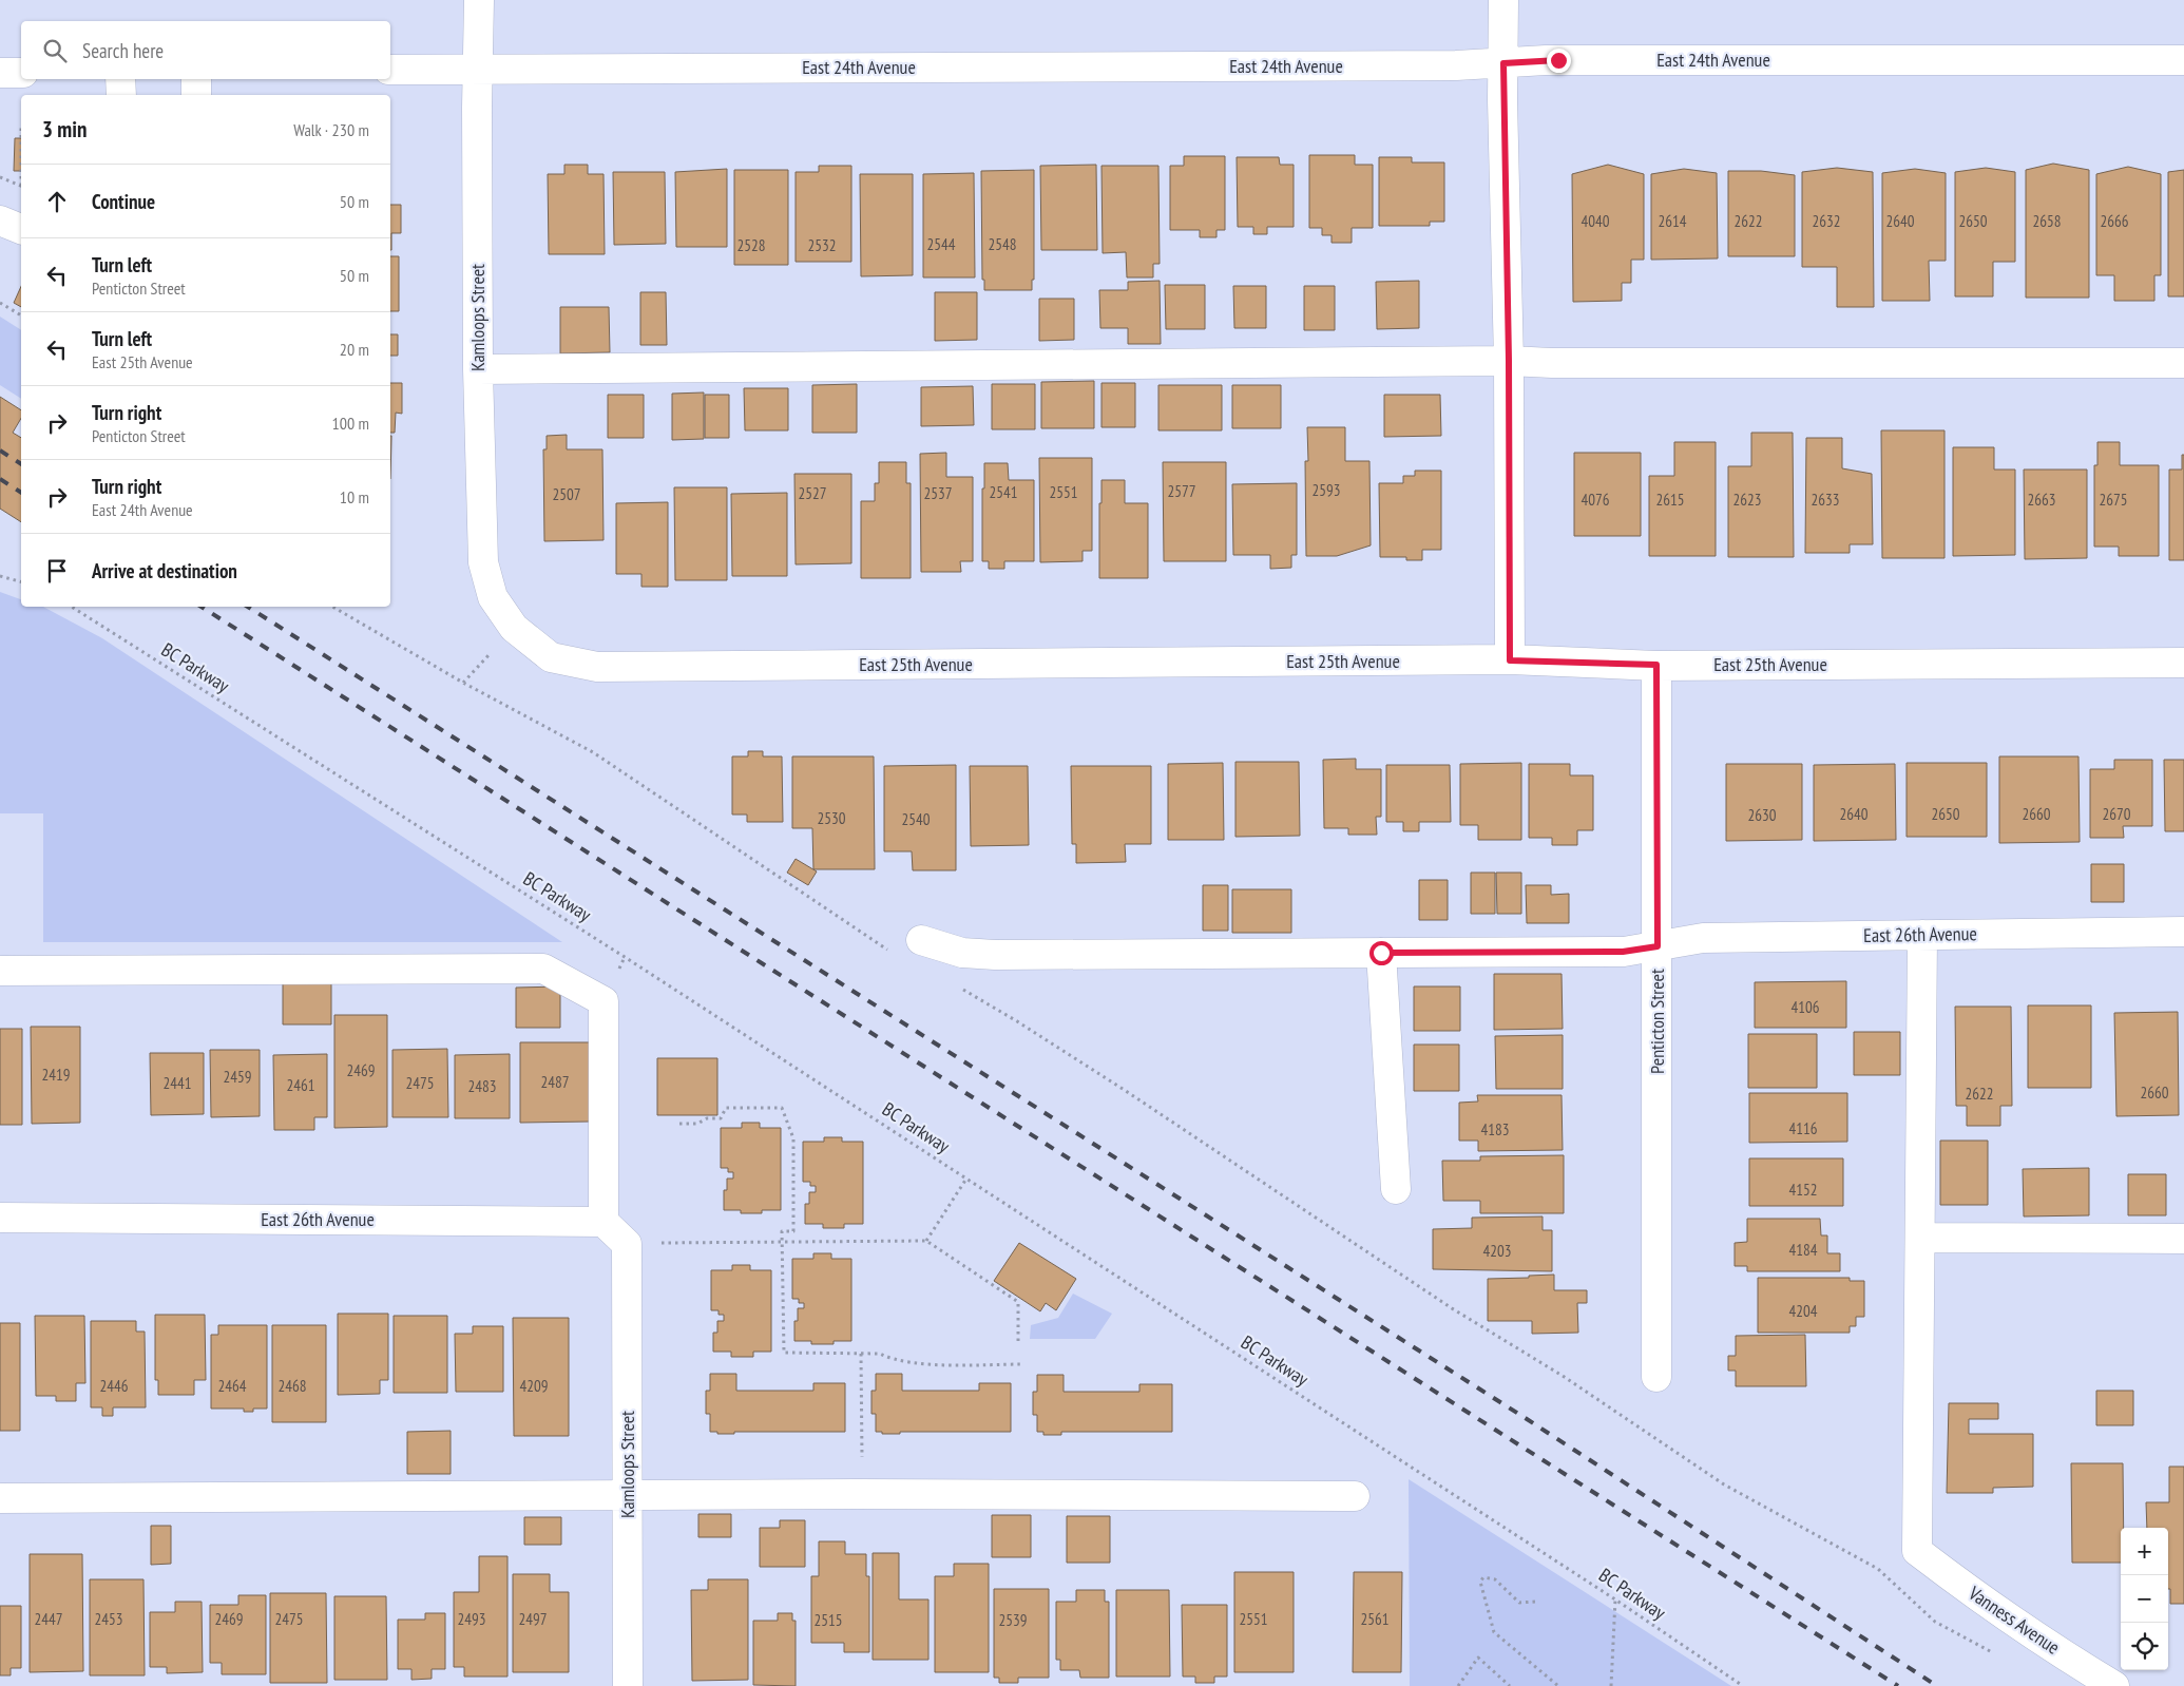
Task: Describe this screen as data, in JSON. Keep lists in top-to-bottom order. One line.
{"streets":{"street":["East 24th Avenue","Kamloops Street","East 25th Avenue","East 26th Avenue","Penticton Street","Vanness Avenue"],"path":["BC Parkway"]},"crossings":[["East 24th Avenue","Kamloops Street"],["Kamloops Street","East 25th Avenue"],["East 25th Avenue","Penticton Street"],["East 26th Avenue","Penticton Street"]],"house_numbers":["4040","2614","2622","2632","2640","2650","2658","2666","2544","2548","2528","2532","2593","2577","2541","2551","2527","2537","2507","4076","2615","2623","2633","2663","2675","2640","2650","2660","2670","2630","2530","2540","4106","2469","2419","2459","2487","2441","2475","2461","2483","2660","2622","4116","4183","4152","4184","4203","4204","2446","2464","2468","4209","2447","2453","2469","2475","2493","2497","2551","2561","2515","2539"],"page":{"search":"Search here","heading":["3 min","Walk · 230 m"],"list":[["Continue","50 m"],["Turn left","Penticton Street","50 m"],["Turn left","East 25th Avenue","20 m"],["Turn right","Penticton Street","100 m"],["Turn right","East 24th Avenue","10 m"],"Arrive at destination"],"map_buttons":["+","−"]}}
